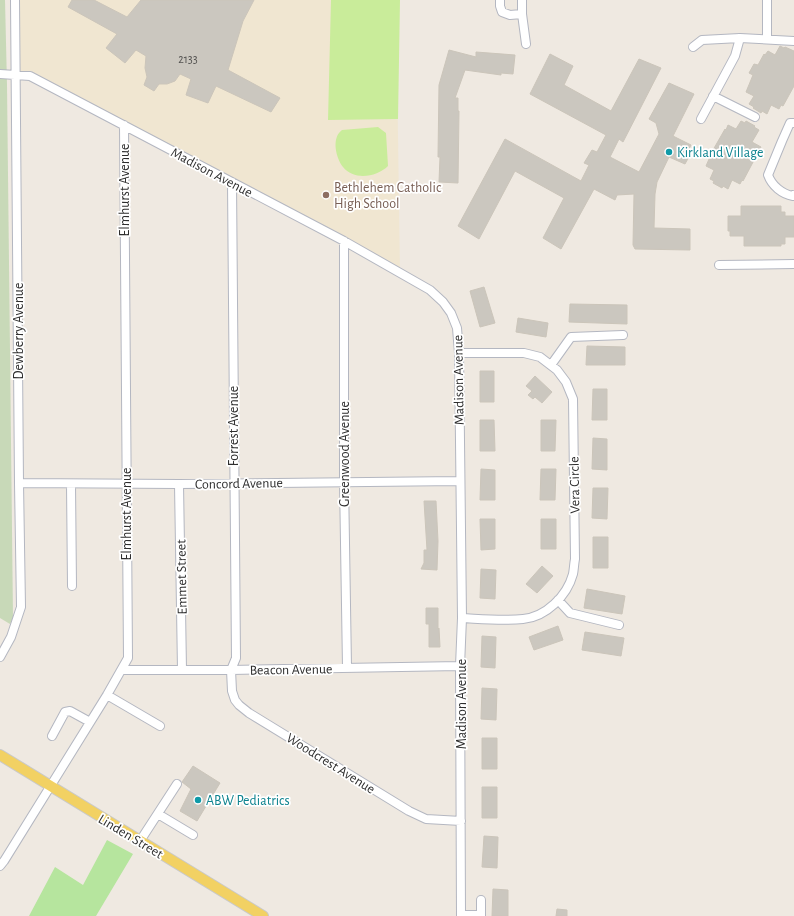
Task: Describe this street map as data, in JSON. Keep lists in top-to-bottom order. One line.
{"streets":{"main road":["Linden Street"],"street":["Madison Avenue","Elmhurst Avenue","Dewberry Avenue","Forrest Avenue","Greenwood Avenue","Concord Avenue","Vera Circle","Emmet Street","Beacon Avenue","Woodcrest Avenue"]},"crossings":[["Madison Avenue","Elmhurst Avenue"],["Madison Avenue","Dewberry Avenue"],["Madison Avenue","Forrest Avenue"],["Madison Avenue","Greenwood Avenue"],["Madison Avenue","Concord Avenue"],["Madison Avenue","Vera Circle"],["Madison Avenue","Beacon Avenue"],["Madison Avenue","Woodcrest Avenue"],["Elmhurst Avenue","Concord Avenue"],["Elmhurst Avenue","Beacon Avenue"],["Elmhurst Avenue","Linden Street"],["Dewberry Avenue","Concord Avenue"],["Forrest Avenue","Concord Avenue"],["Forrest Avenue","Beacon Avenue"],["Forrest Avenue","Woodcrest Avenue"],["Greenwood Avenue","Concord Avenue"],["Greenwood Avenue","Beacon Avenue"],["Concord Avenue","Emmet Street"],["Emmet Street","Beacon Avenue"],["Beacon Avenue","Woodcrest Avenue"]],"places":["Kirkland Village","Bethlehem Catholic High School","ABW Pediatrics"],"house_numbers":["2133"]}
